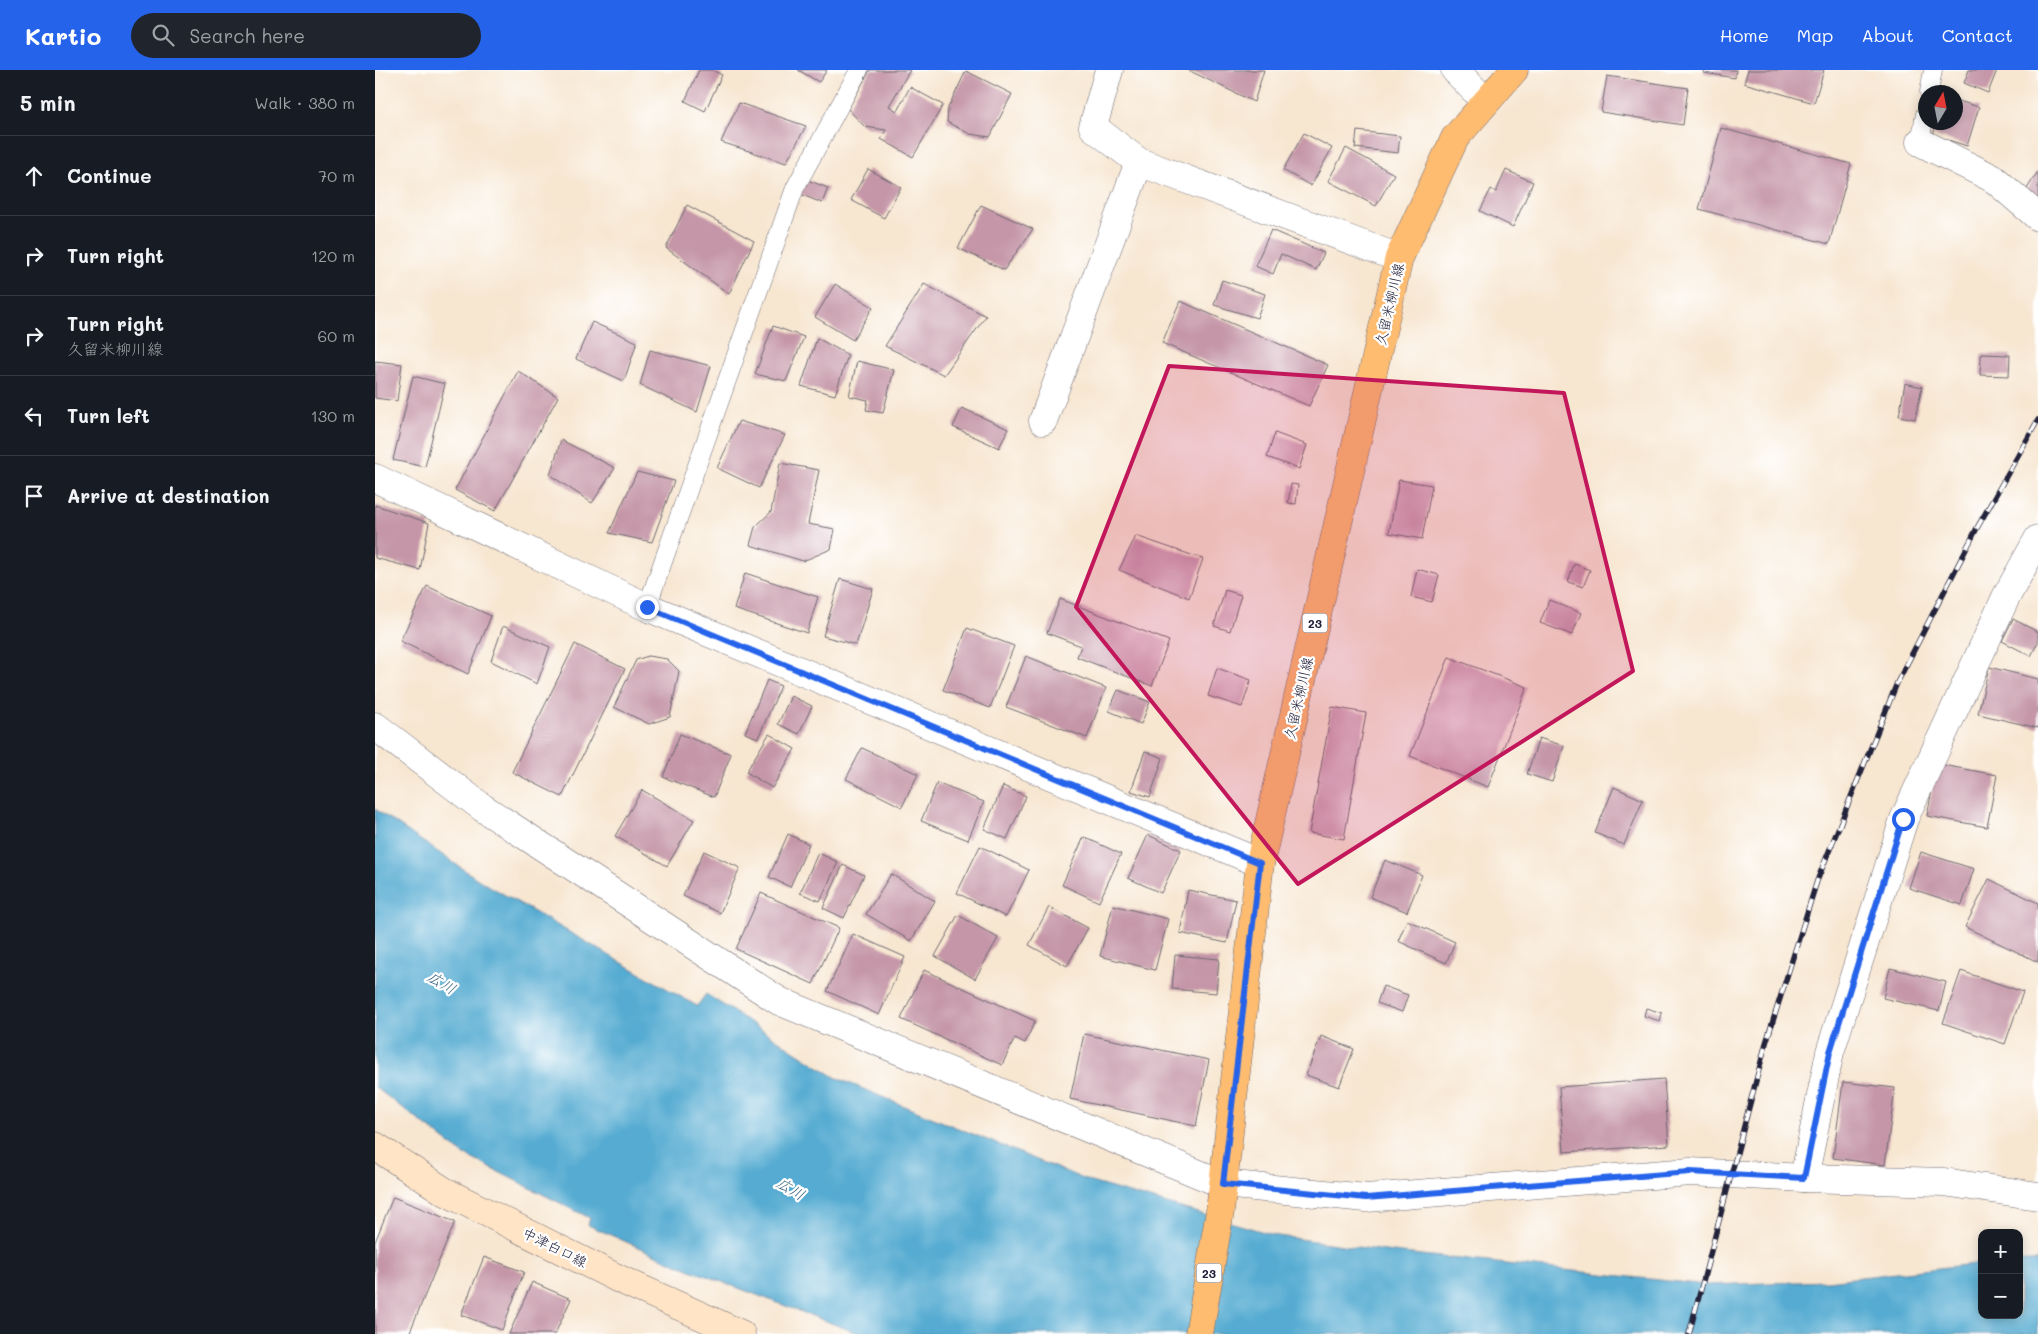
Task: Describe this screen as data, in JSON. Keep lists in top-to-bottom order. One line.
{"streets":{"main road":["久留米柳川線","23","中津白口線"]},"water":["広川"],"north":"top","page":{"header":"Kartio","search":"Search here","nav":["Home","Map","About","Contact"],"heading":["5 min","Walk · 380 m"],"list":[["Continue","70 m"],["Turn right","120 m"],["Turn right","久留米柳川線","60 m"],["Turn left","130 m"],"Arrive at destination"],"map_buttons":["+","−"]}}
